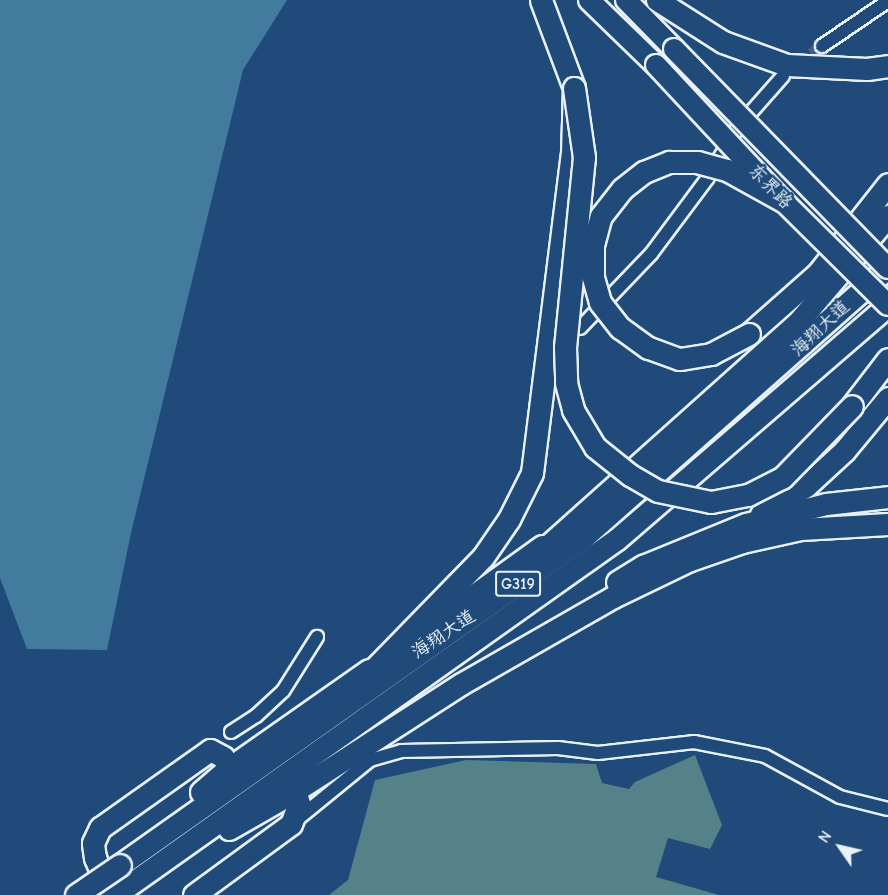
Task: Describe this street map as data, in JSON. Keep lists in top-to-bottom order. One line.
{"streets":{"highway":["海翔大道","G319"],"main road":["东界路"]},"crossings":[["东界路","海翔大道"]],"north":"top left"}
